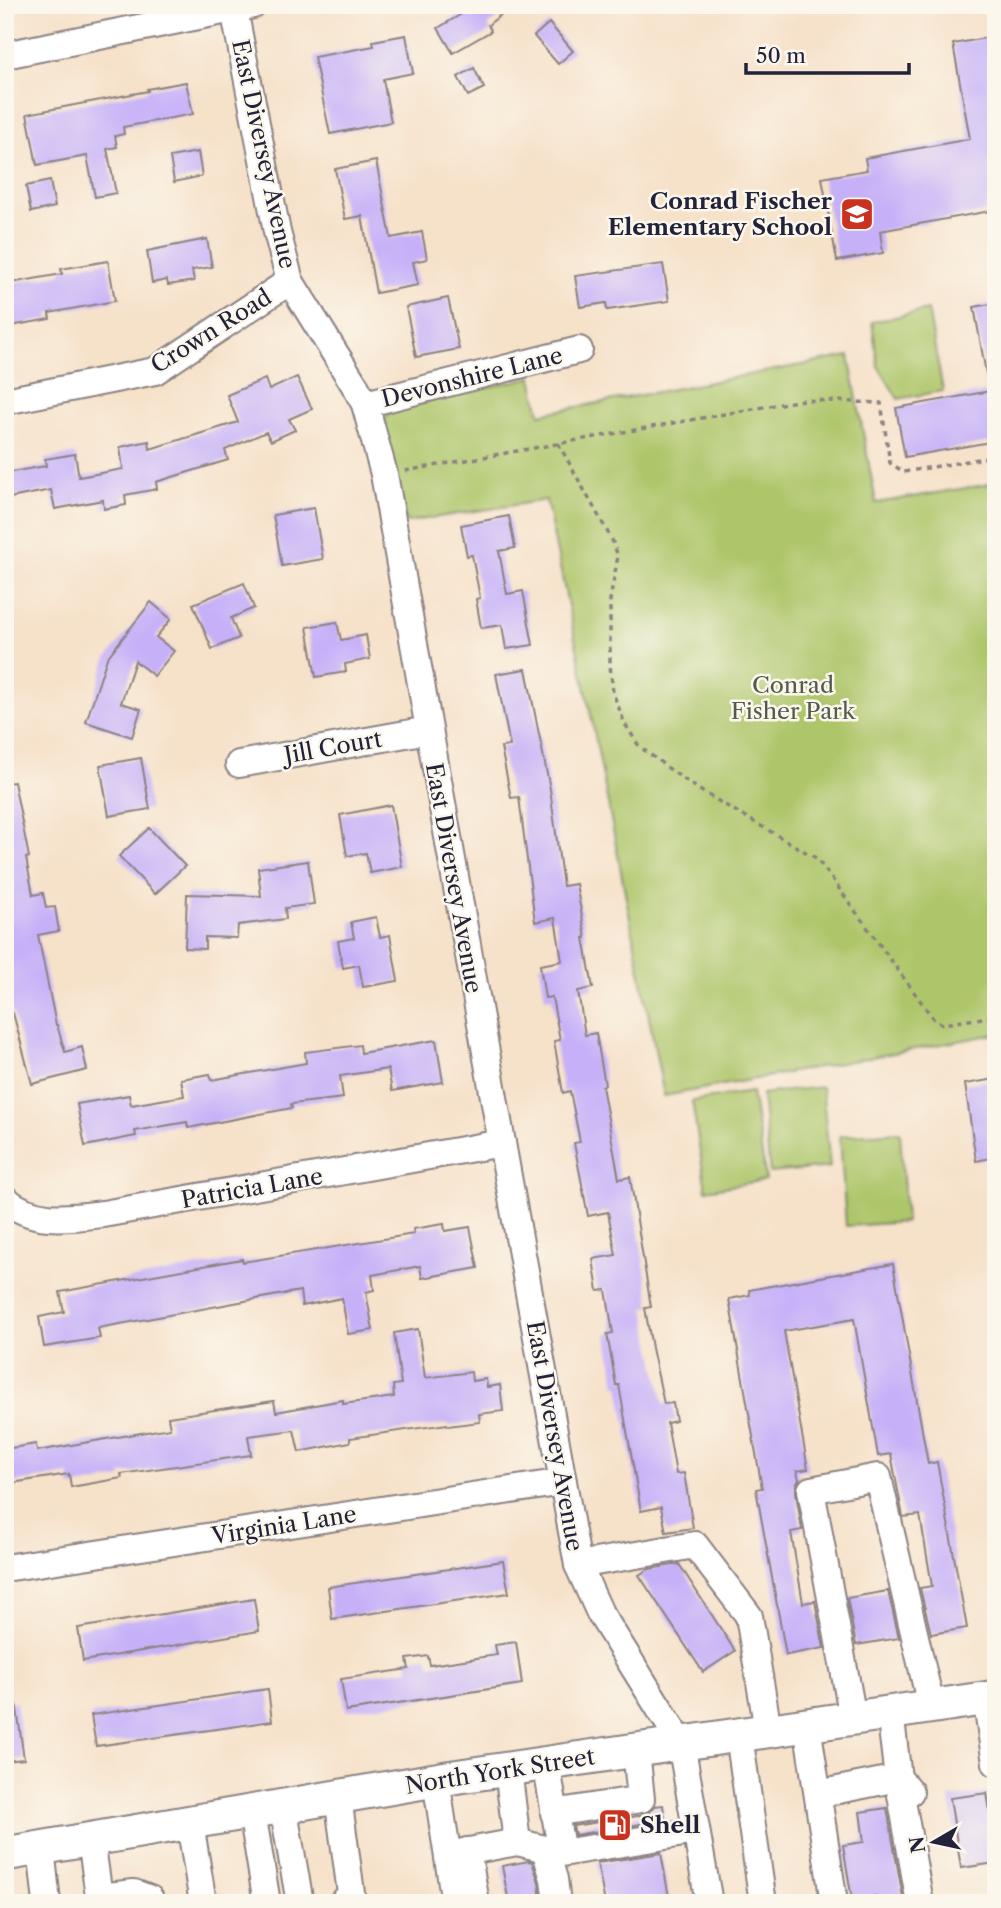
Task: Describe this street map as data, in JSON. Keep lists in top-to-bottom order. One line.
{"streets":{"main road":["North York Street"],"street":["East Diversey Avenue","Crown Road","Devonshire Lane","Jill Court","Patricia Lane","Virginia Lane"]},"crossings":[["East Diversey Avenue","Crown Road"],["East Diversey Avenue","Devonshire Lane"],["East Diversey Avenue","Jill Court"],["East Diversey Avenue","Patricia Lane"],["East Diversey Avenue","Virginia Lane"],["East Diversey Avenue","North York Street"]],"parks":["Conrad Fisher Park"],"places":{"school or university":["Conrad Fischer Elementary School"],"fuel station":["Shell"]},"scale_bar":"50 m","north":"left"}
